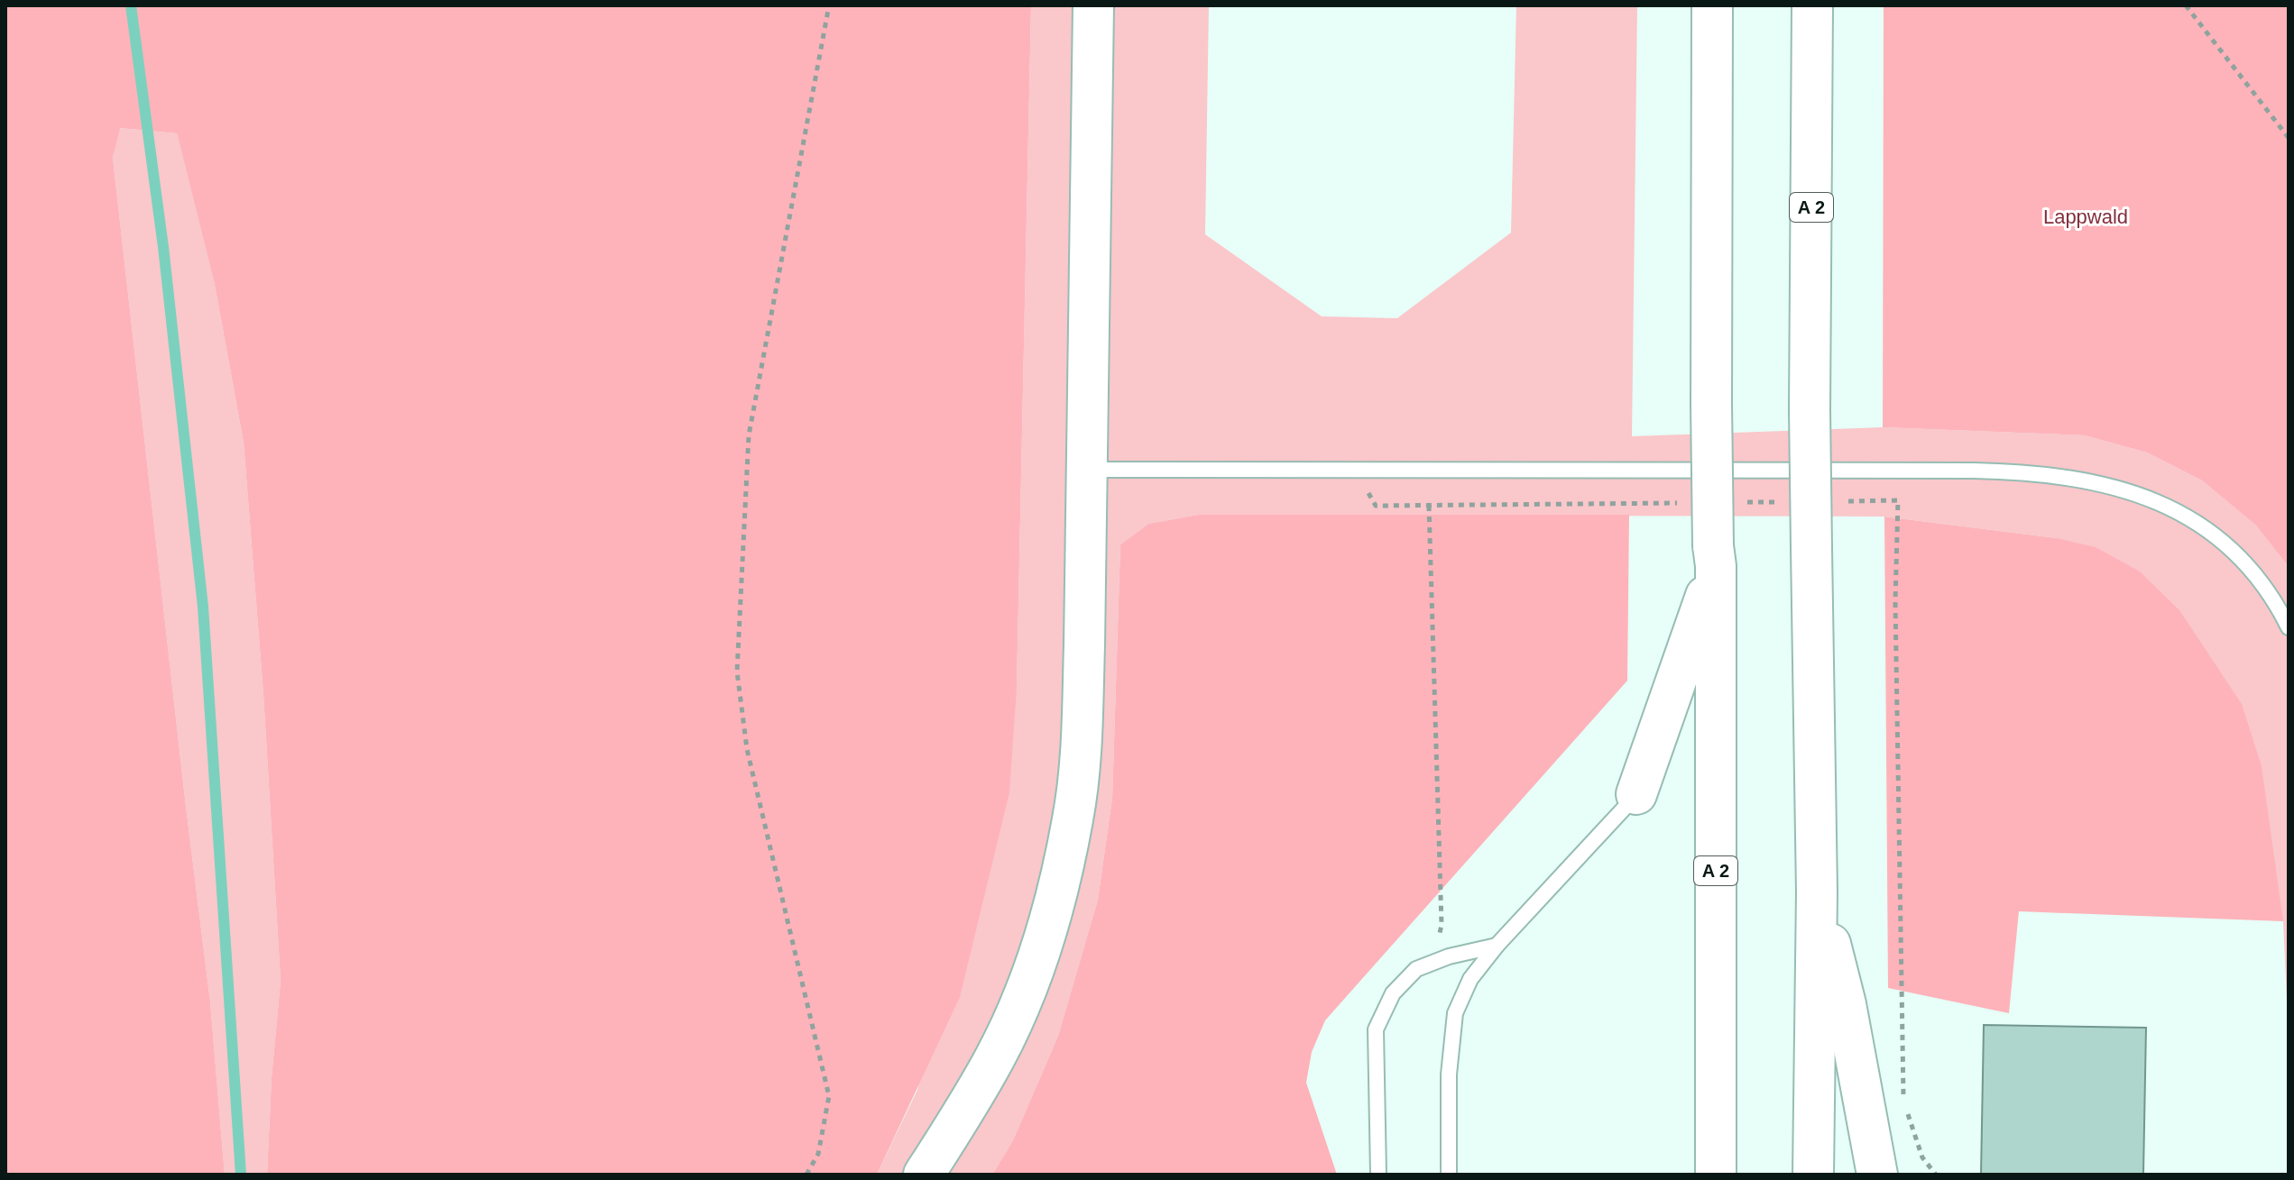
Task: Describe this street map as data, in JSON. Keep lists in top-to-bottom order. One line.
{"streets":{"highway":["A 2"]},"parks":["Lappwald"]}
